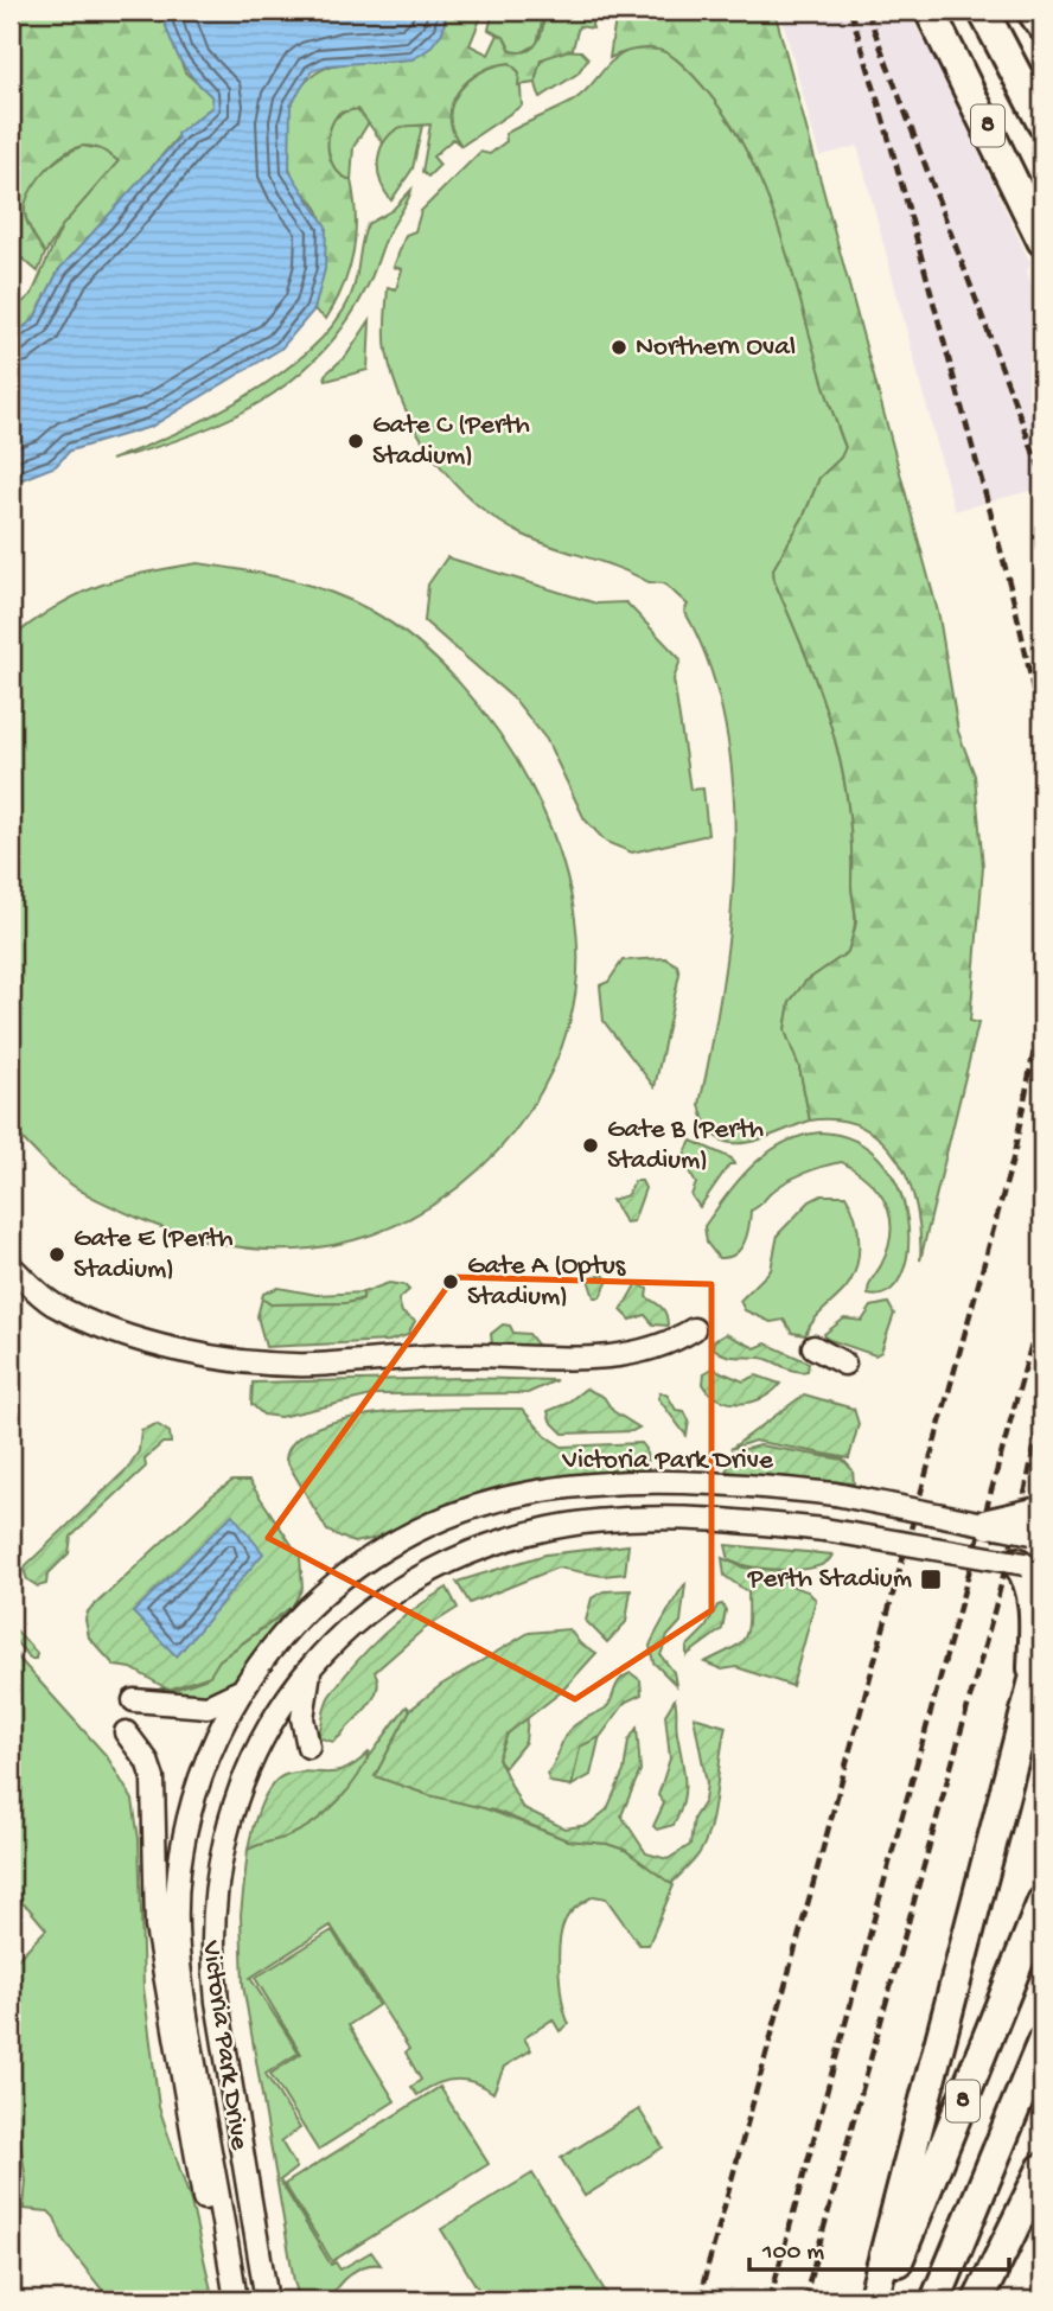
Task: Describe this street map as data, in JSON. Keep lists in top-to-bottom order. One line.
{"streets":{"highway":["8"],"street":["Victoria Park Drive"]},"places":{"other":["Northern Oval","Gate C (Perth Stadium)","Gate B (Perth Stadium)","Gate E (Perth Stadium)","Gate A (Optus Stadium)"],"transit":["Perth Stadium"]},"scale_bar":"100 m"}
